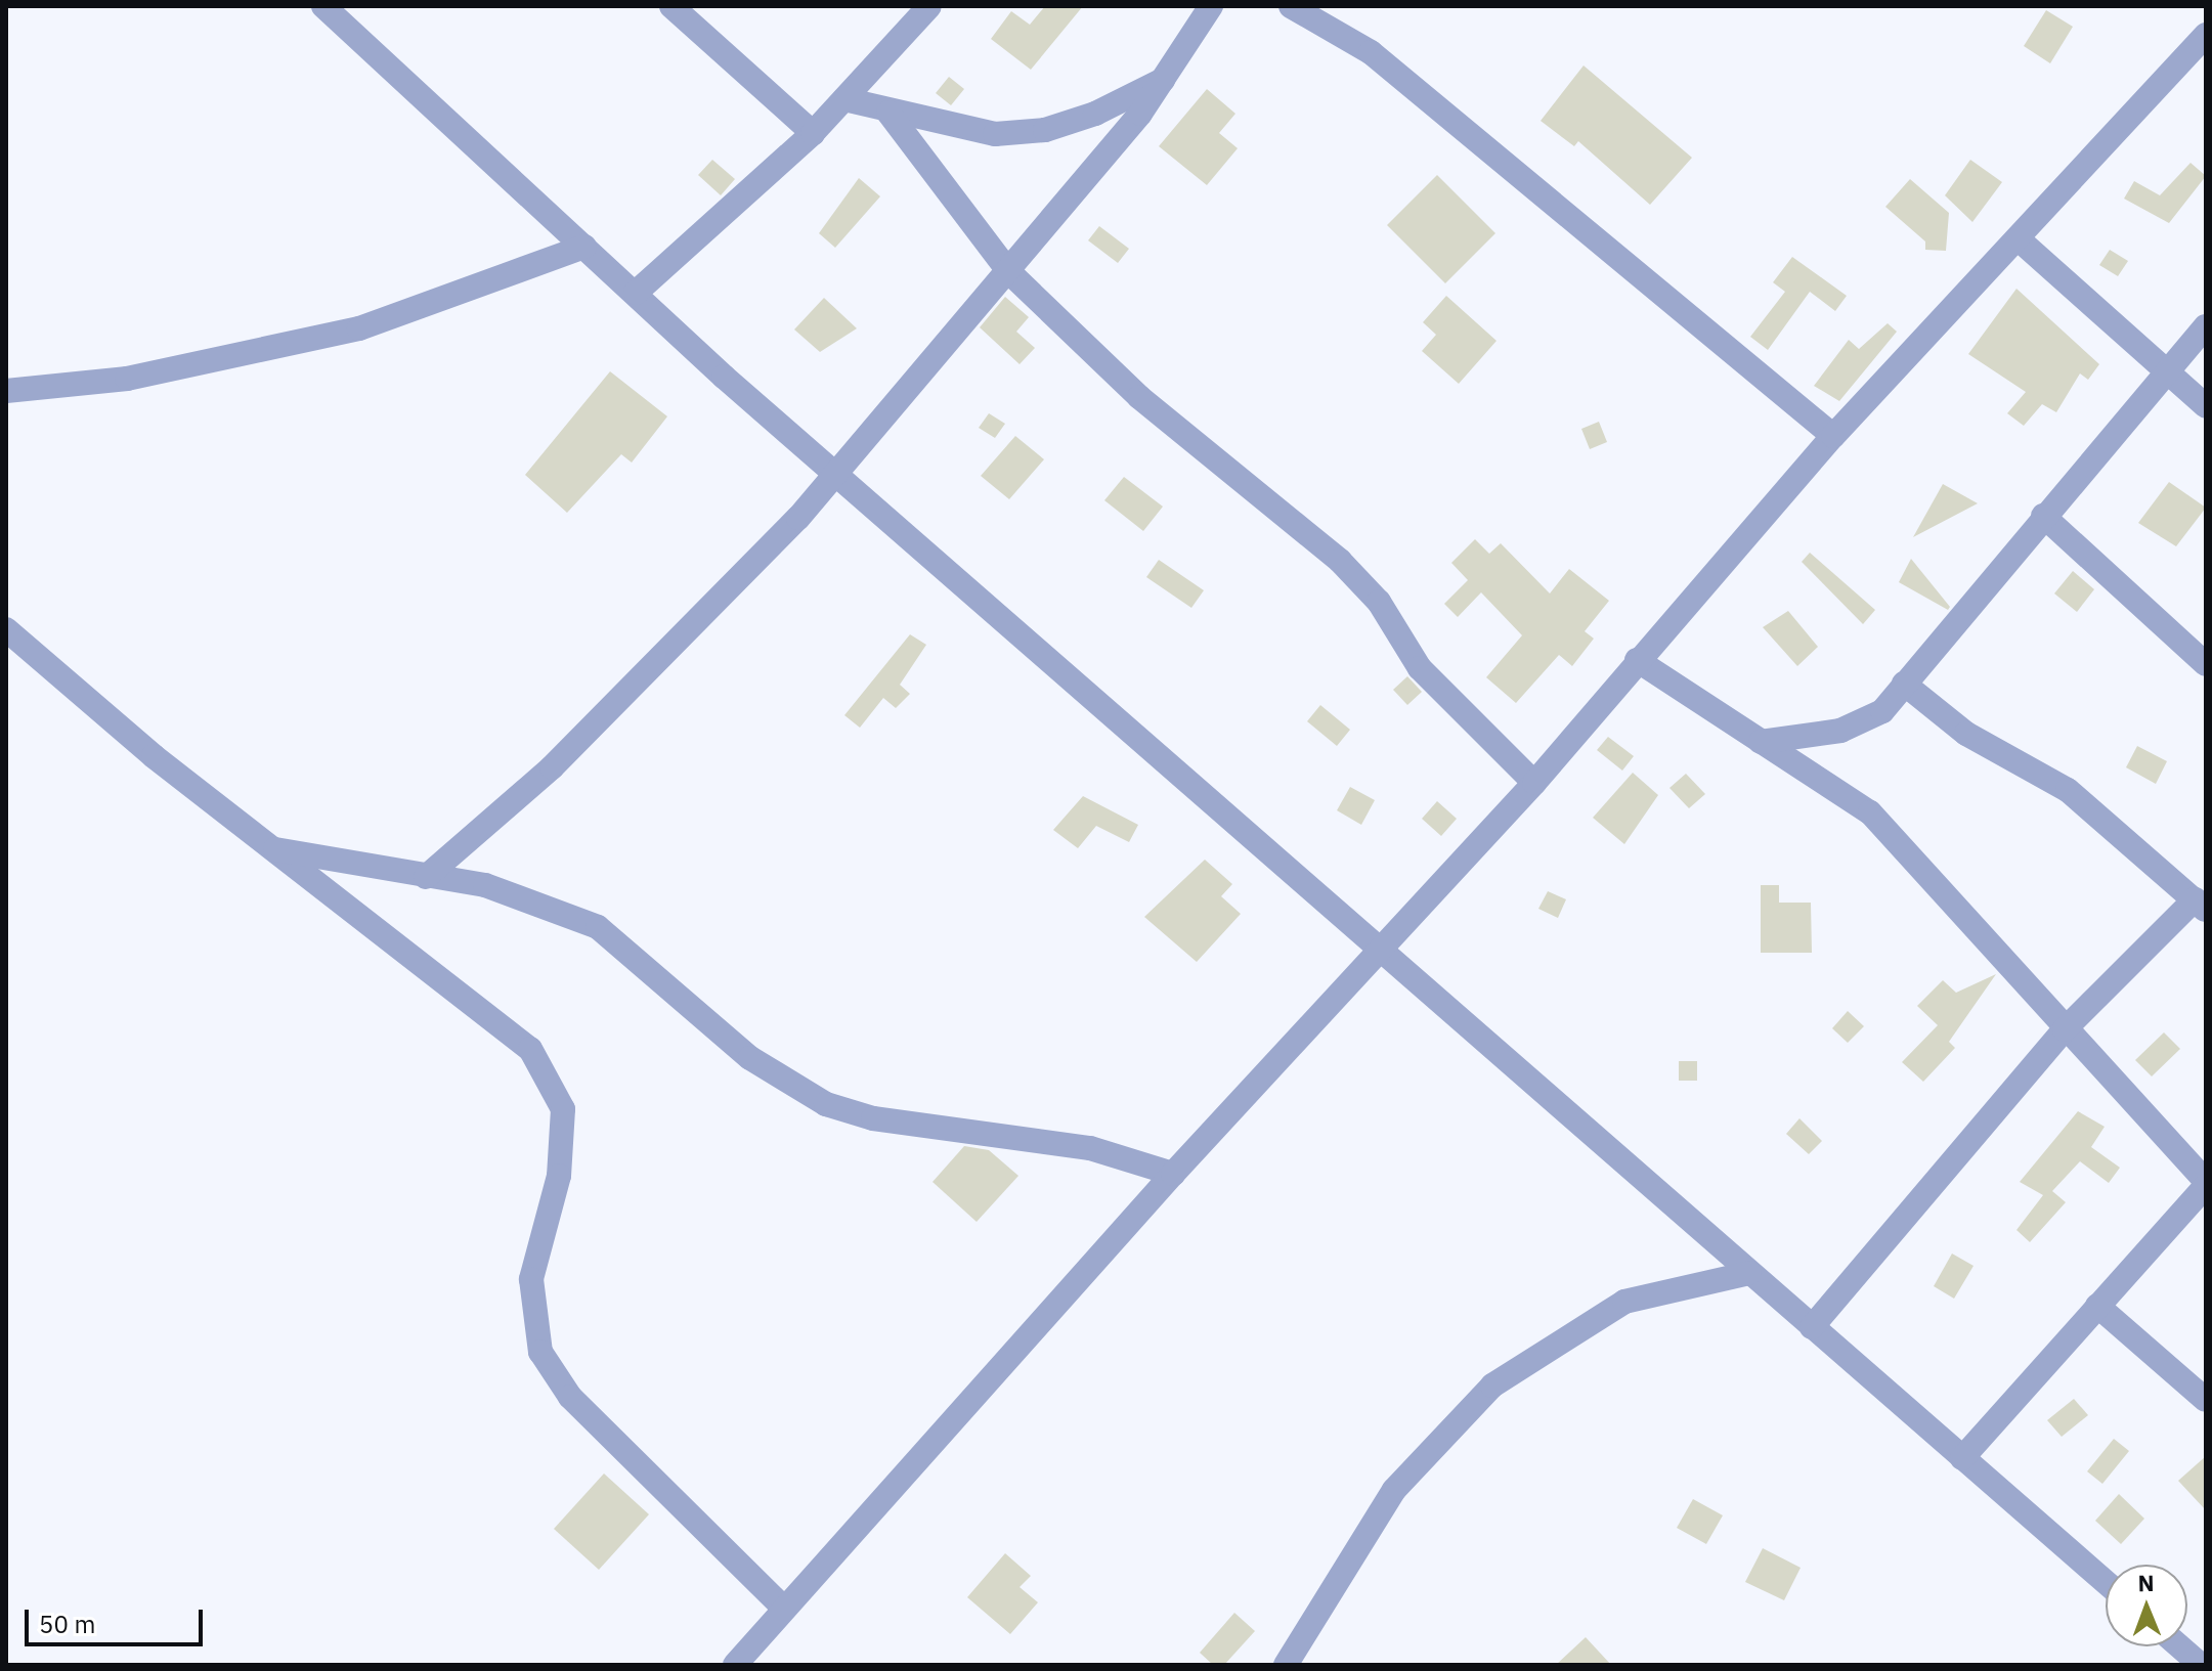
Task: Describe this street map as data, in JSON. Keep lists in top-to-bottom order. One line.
{"scale_bar":"50 m","north":"top"}
